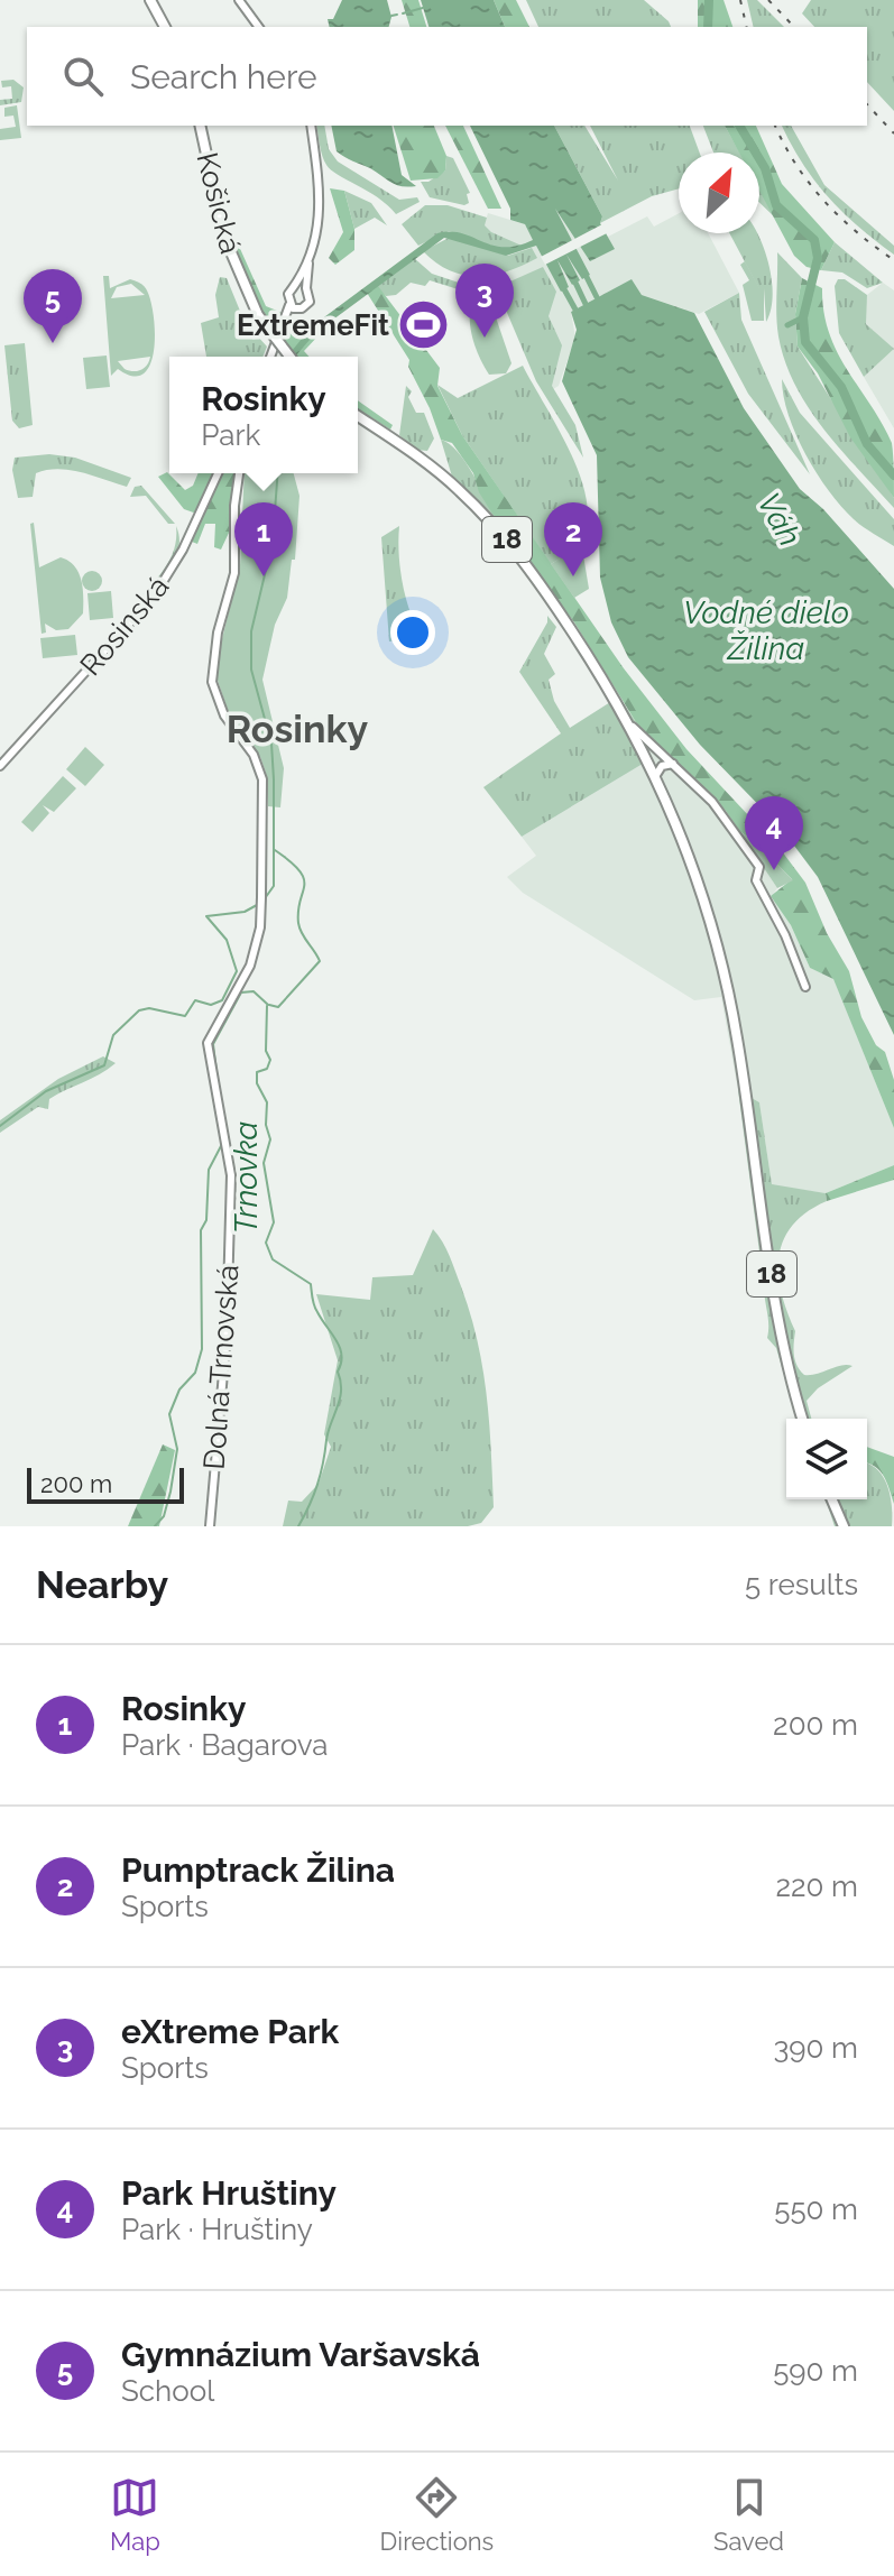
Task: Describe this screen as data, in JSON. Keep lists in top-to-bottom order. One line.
{"streets":{"main road":["Košická","18"],"street":["Rosinská","Dolná Trnovská"]},"districts":["Rosinky"],"water":["Váh","Vodné dielo Žilina","Trnovka"],"places":{"sports":["ExtremeFit"]},"scale_bar":"200 m","north":"top right","page":{"search":"Search here","pins":["3","5","1","2","4"],"popup":["Rosinky","Park"],"scale":"200 m","heading":["Nearby","5 results"],"list":[{"mark":"1","name":"Rosinky","note":"Park · Bagarova","value":"200 m"},{"mark":"2","name":"Pumptrack Žilina","note":"Sports","value":"220 m"},{"mark":"3","name":"eXtreme Park","note":"Sports","value":"390 m"},{"mark":"4","name":"Park Hruštiny","note":"Park · Hruštiny","value":"550 m"},{"mark":"5","name":"Gymnázium Varšavská","note":"School","value":"590 m"}],"nav":["Map","Directions","Saved"]}}
